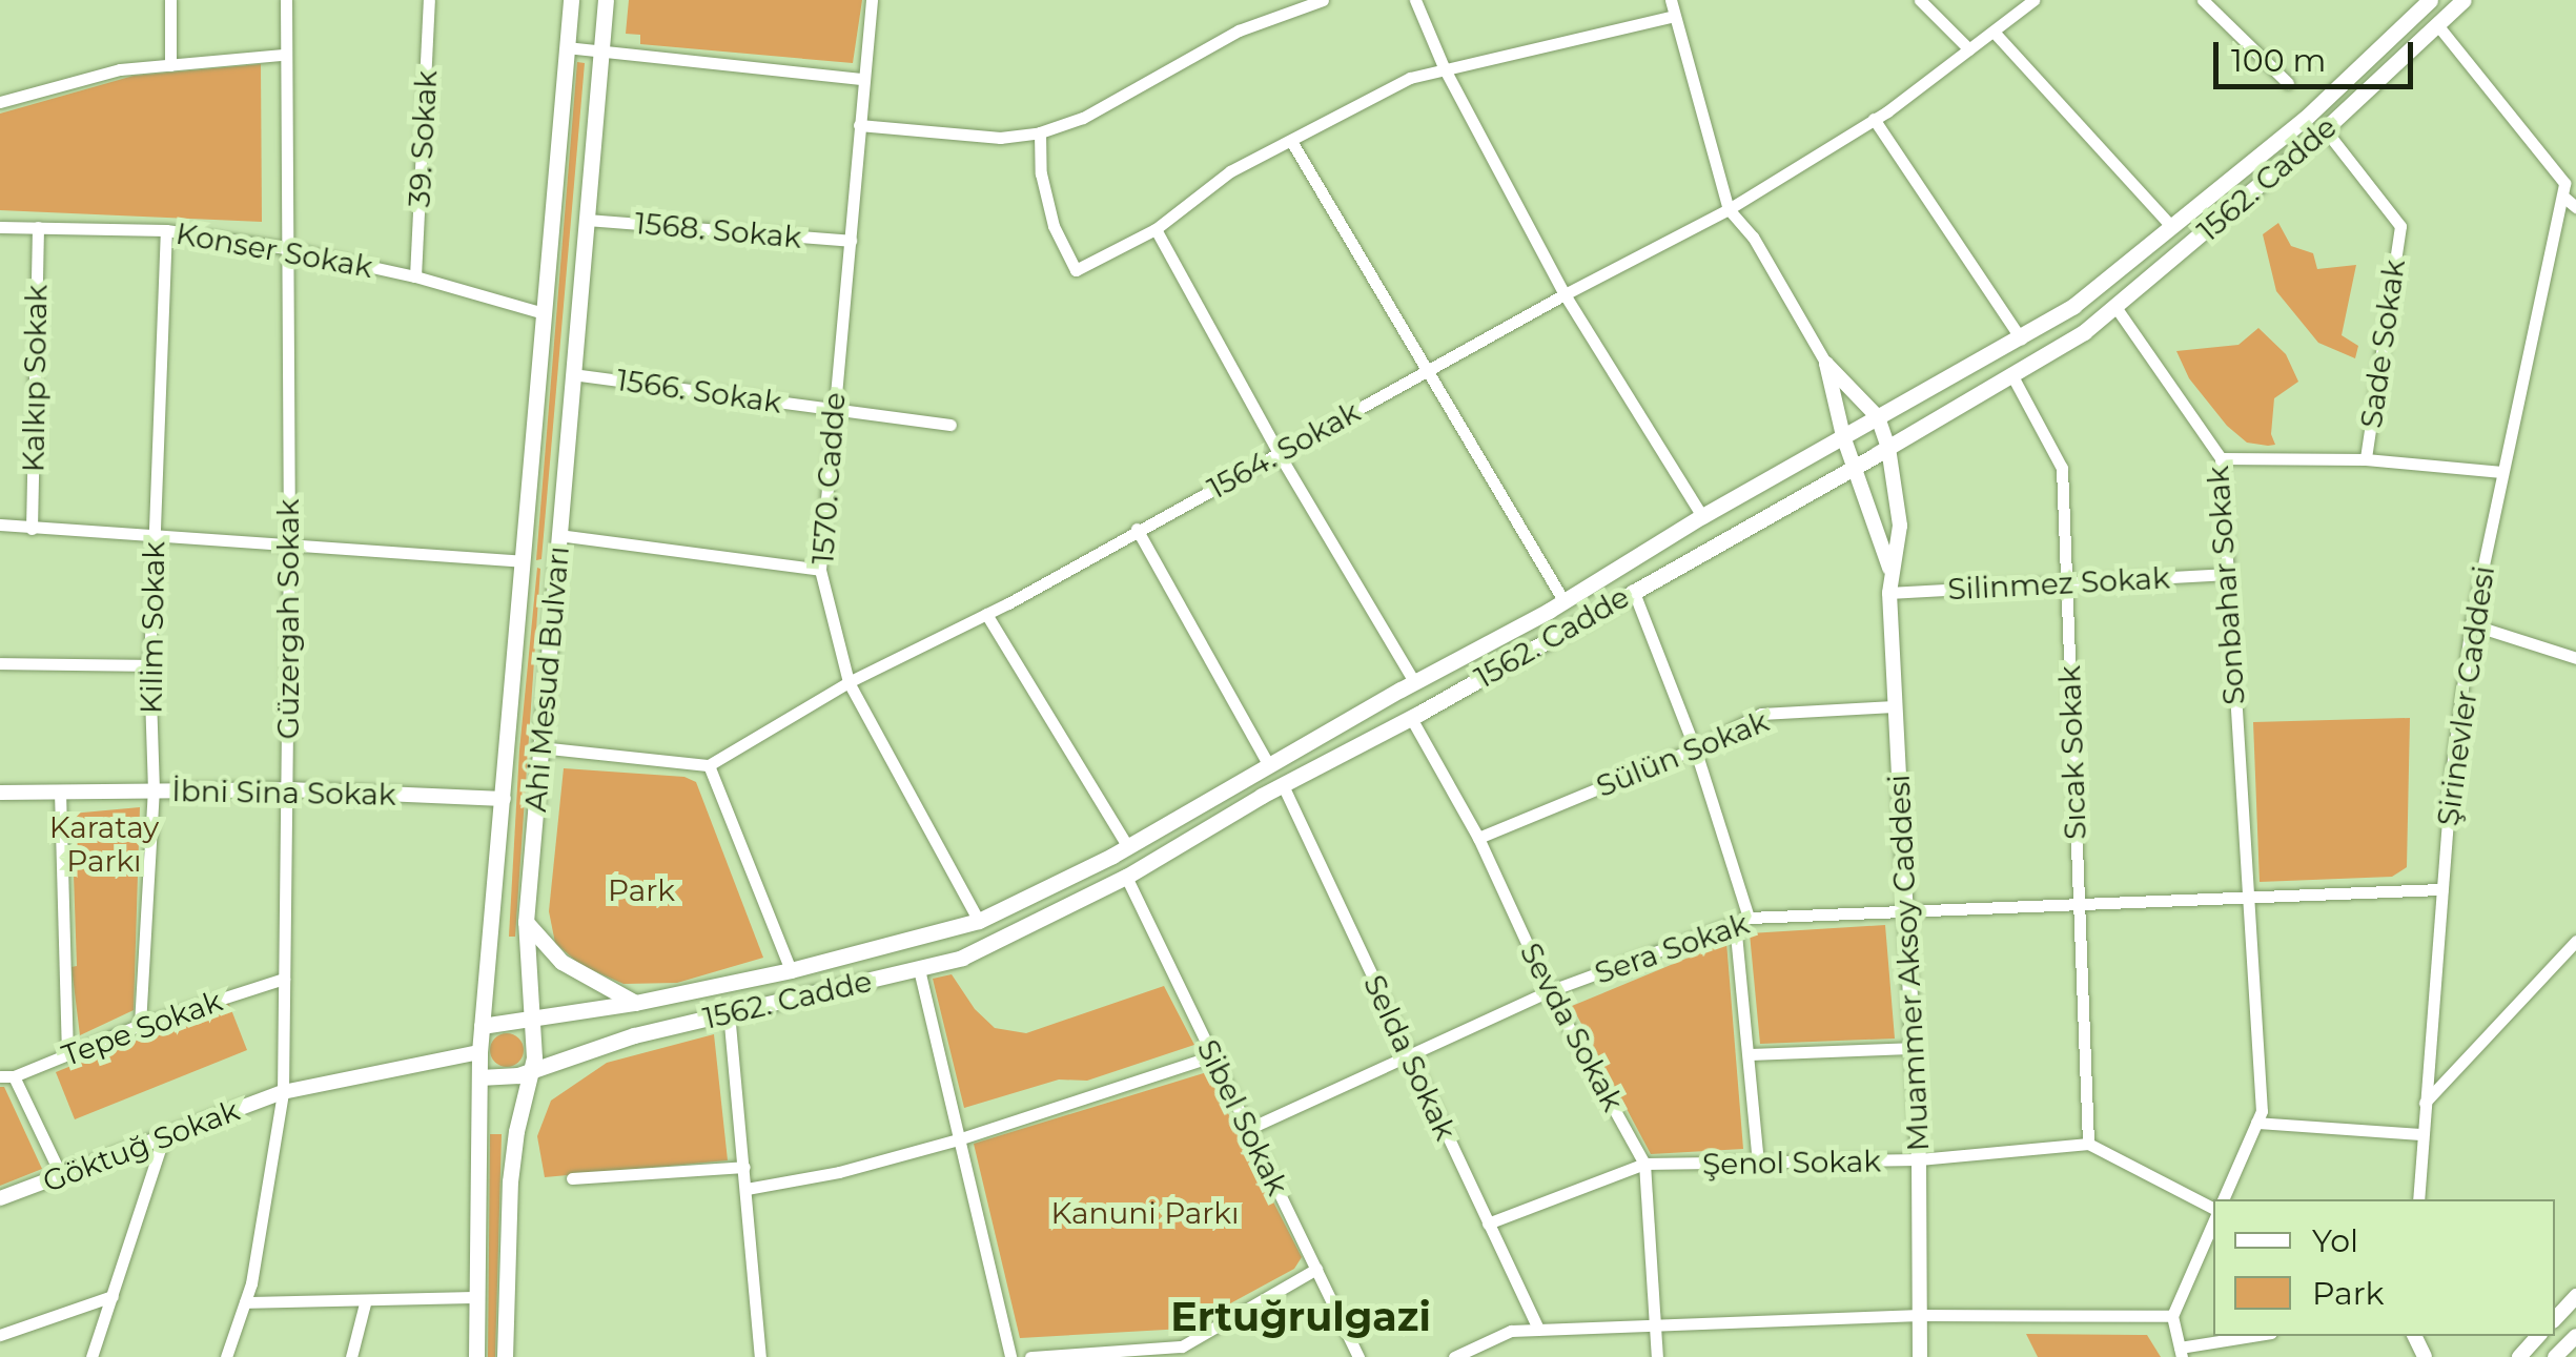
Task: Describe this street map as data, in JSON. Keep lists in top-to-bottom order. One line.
{"streets":{"main road":["1562. Cadde","Ahi Mesud Bulvarı"],"street":["39. Sokak","1568. Sokak","Konser Sokak","Sade Sokak","Kalkıp Sokak","1566. Sokak","1564. Sokak","1570. Cadde","Silinmez Sokak","Sonbahar Sokak","Güzergah Sokak","Kilim Sokak","Şirinevler Caddesi","Sıcak Sokak","Sülün Sokak","İbni Sina Sokak","Sera Sokak","Muammer Aksoy Caddesi","Sevda Sokak","Tepe Sokak","Selda Sokak","Sibel Sokak","Göktuğ Sokak","Şenol Sokak"]},"crossings":[["39. Sokak","Konser Sokak"],["1562. Cadde","Sade Sokak"],["1562. Cadde","1570. Cadde"],["1562. Cadde","Sonbahar Sokak"],["1562. Cadde","Ahi Mesud Bulvarı"],["1562. Cadde","Sıcak Sokak"],["1562. Cadde","Sevda Sokak"],["1562. Cadde","Selda Sokak"],["1562. Cadde","Sibel Sokak"],["1568. Sokak","1570. Cadde"],["1568. Sokak","Ahi Mesud Bulvarı"],["Konser Sokak","Kalkıp Sokak"],["Konser Sokak","Güzergah Sokak"],["Konser Sokak","Kilim Sokak"],["Konser Sokak","Ahi Mesud Bulvarı"],["1566. Sokak","1570. Cadde"],["1566. Sokak","Ahi Mesud Bulvarı"],["1564. Sokak","1570. Cadde"],["Silinmez Sokak","Sonbahar Sokak"],["Silinmez Sokak","Sıcak Sokak"],["Silinmez Sokak","Muammer Aksoy Caddesi"],["Sonbahar Sokak","Sera Sokak"],["Güzergah Sokak","İbni Sina Sokak"],["Güzergah Sokak","Tepe Sokak"],["Güzergah Sokak","Göktuğ Sokak"],["Kilim Sokak","İbni Sina Sokak"],["Kilim Sokak","Tepe Sokak"],["Ahi Mesud Bulvarı","İbni Sina Sokak"],["Ahi Mesud Bulvarı","Göktuğ Sokak"],["Şirinevler Caddesi","Sera Sokak"],["Sıcak Sokak","Sera Sokak"],["Sıcak Sokak","Şenol Sokak"],["Sülün Sokak","Muammer Aksoy Caddesi"],["Sülün Sokak","Sevda Sokak"],["Sera Sokak","Muammer Aksoy Caddesi"],["Sera Sokak","Sevda Sokak"],["Sera Sokak","Selda Sokak"],["Sera Sokak","Sibel Sokak"],["Muammer Aksoy Caddesi","Şenol Sokak"],["Sevda Sokak","Şenol Sokak"],["Selda Sokak","Şenol Sokak"]],"districts":["Ertuğrulgazi"],"parks":["Karatay Parkı","Park","Kanuni Parkı"],"legend":["Yol","Park"],"scale_bar":"100 m"}
